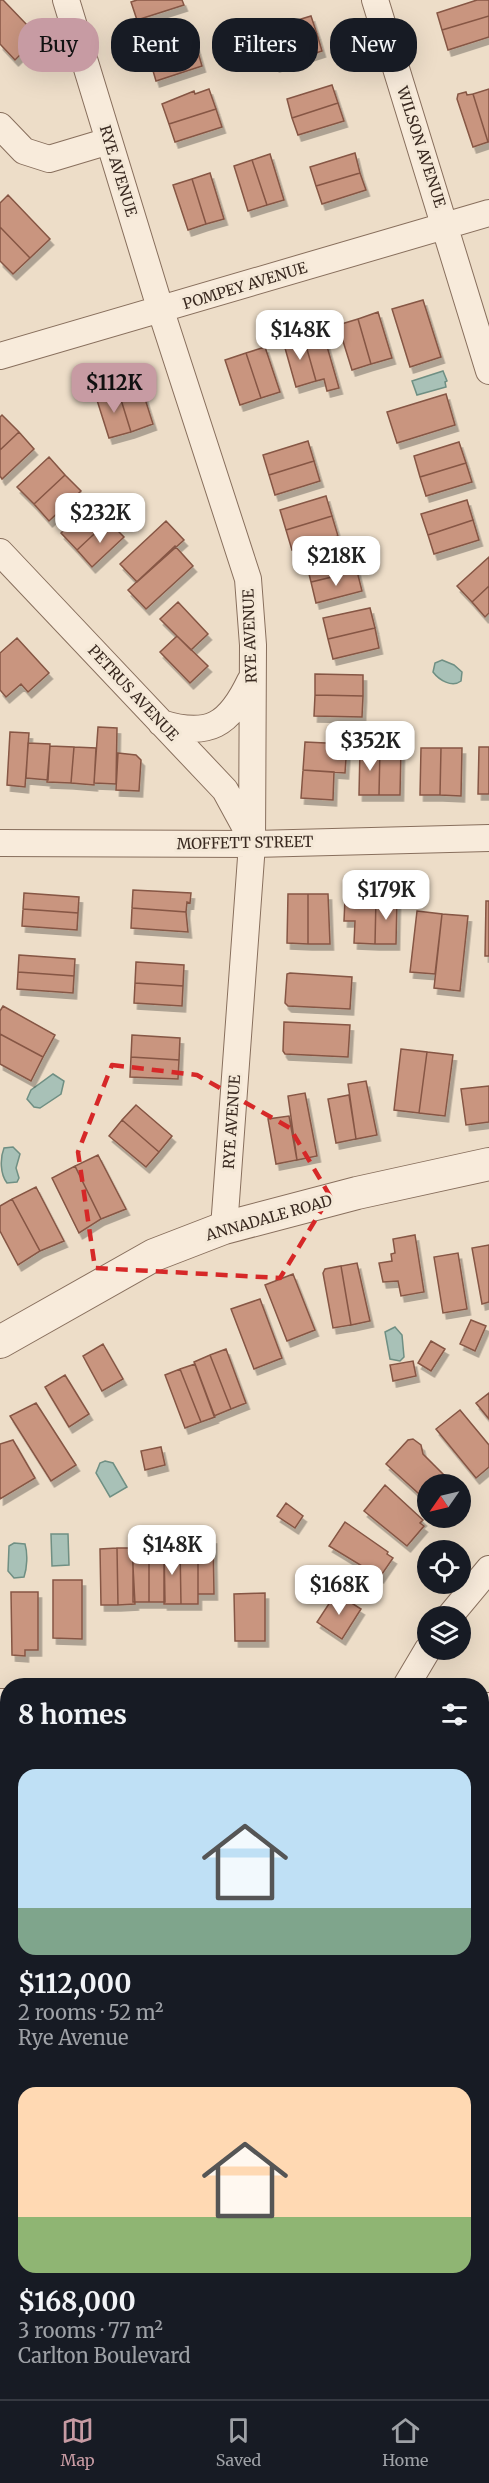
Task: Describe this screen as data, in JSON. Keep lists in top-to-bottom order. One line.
{"streets":{"street":["WILSON AVENUE","RYE AVENUE","POMPEY AVENUE","PETRUS AVENUE","MOFFETT STREET","ANNADALE ROAD"]},"crossings":[["WILSON AVENUE","POMPEY AVENUE"],["RYE AVENUE","POMPEY AVENUE"],["RYE AVENUE","PETRUS AVENUE"],["RYE AVENUE","MOFFETT STREET"],["RYE AVENUE","ANNADALE ROAD"],["PETRUS AVENUE","MOFFETT STREET"]],"north":"bottom left","page":{"chip":["Buy","Rent","Filters","New"],"price":["$148K","$112K","$232K","$218K","$352K","$179K","$148K","$168K"],"heading":"8 homes","list":[{"name":"$112,000","note":"2 rooms · 52 m² · Rye Avenue"},{"name":"$168,000","note":"3 rooms · 77 m² · Carlton Boulevard"}],"tabs":["Map","Saved","Home"]}}
